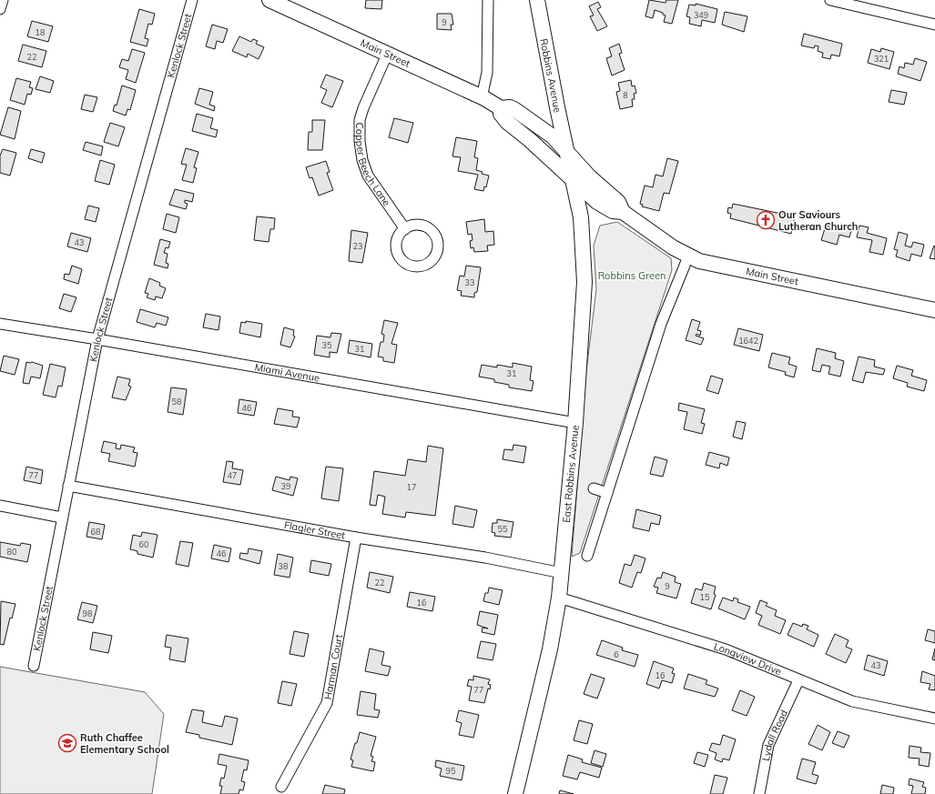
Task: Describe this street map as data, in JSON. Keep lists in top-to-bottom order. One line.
{"streets":{"main road":["Main Street","Robbins Avenue","East Robbins Avenue"],"street":["Kenlock Street","Copper Beech Lane","Miami Avenue","Flagler Street","Longview Drive","Harman Court","Lydall Road"]},"crossings":[["Kenlock Street","Miami Avenue"],["Kenlock Street","Flagler Street"],["Main Street","Robbins Avenue"],["Main Street","Copper Beech Lane"],["Main Street","East Robbins Avenue"],["Robbins Avenue","East Robbins Avenue"],["Miami Avenue","East Robbins Avenue"],["East Robbins Avenue","Flagler Street"],["East Robbins Avenue","Longview Drive"],["Flagler Street","Harman Court"],["Longview Drive","Lydall Road"]],"parks":["Robbins Green"],"places":{"church":["Our Saviours Lutheran Church"],"school or university":["Ruth Chaffee Elementary School"]},"house_numbers":["349","9","18","22","321","8","43","23","33","1642","35","31","31","58","46","77","47","39","17","55","68","60","80","46","38","22","9","15","16","98","6","43","16","77","95"]}
